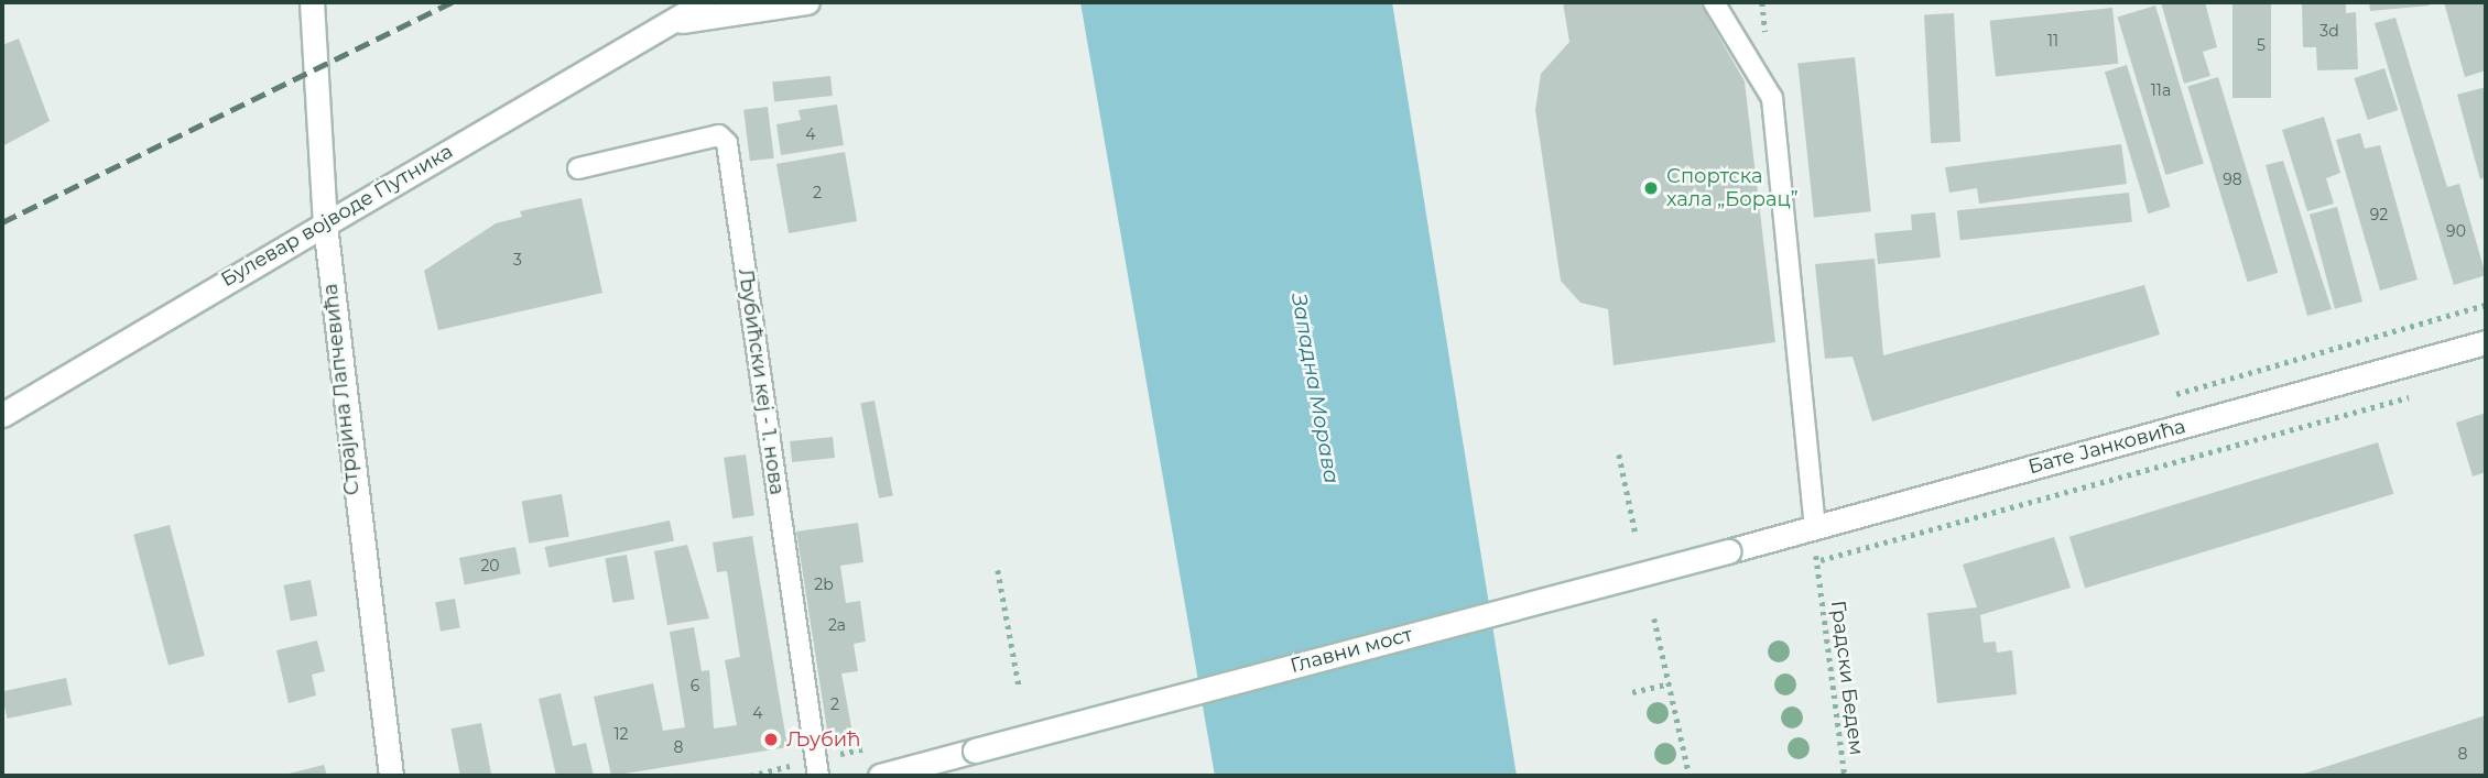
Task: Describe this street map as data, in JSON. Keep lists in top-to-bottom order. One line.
{"streets":{"main road":["Булевар војводе Путника","Страјина Лапчевића","Бате Јанковића","Главни мост"],"lane":["Љубићски кеј - 1. нова"],"path":["Градски Бедем"]},"crossings":[["Булевар војводе Путника","Страјина Лапчевића"],["Бате Јанковића","Главни мост"]],"water":["Западна Морава"],"places":["Спортска хала „Борац”","Љубић"],"house_numbers":["3d","11","5","11a","4","98","2","92","90","3","20","2b","2a","6","2","4","12","8","8"]}
